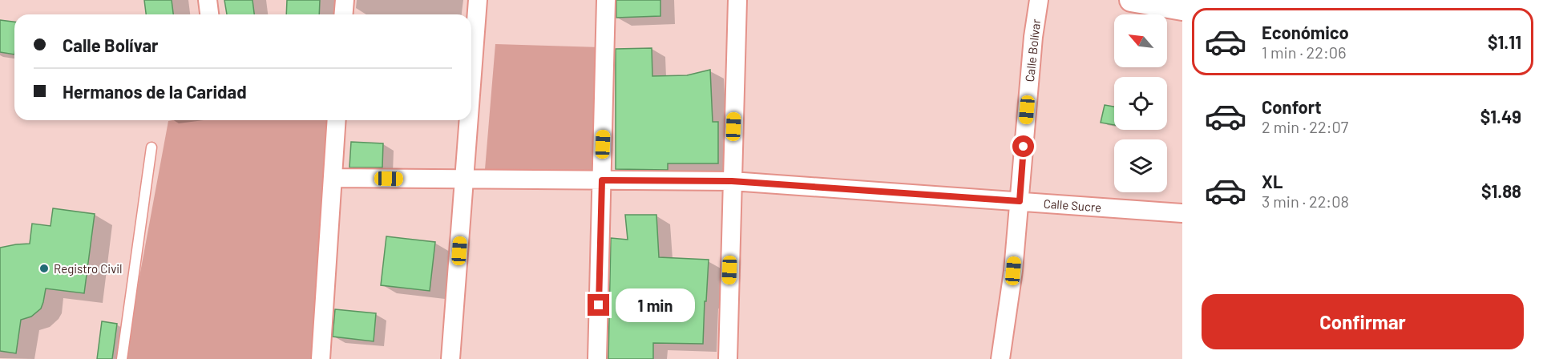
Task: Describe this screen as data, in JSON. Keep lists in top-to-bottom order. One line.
{"streets":{"street":["Calle Bolívar","Calle Sucre"]},"crossings":[["Calle Bolívar","Calle Sucre"]],"places":["Registro Civil"],"north":"top left","page":{"list":[{"name":"Económico","note":"1 min · 22:06","value":"$1.11"},{"name":"Confort","note":"2 min · 22:07","value":"$1.49"},{"name":"XL","note":"3 min · 22:08","value":"$1.88"}],"banner":["Calle Bolívar","Hermanos de la Caridad"],"buttons":"Confirmar","bubble":"1 min"}}
